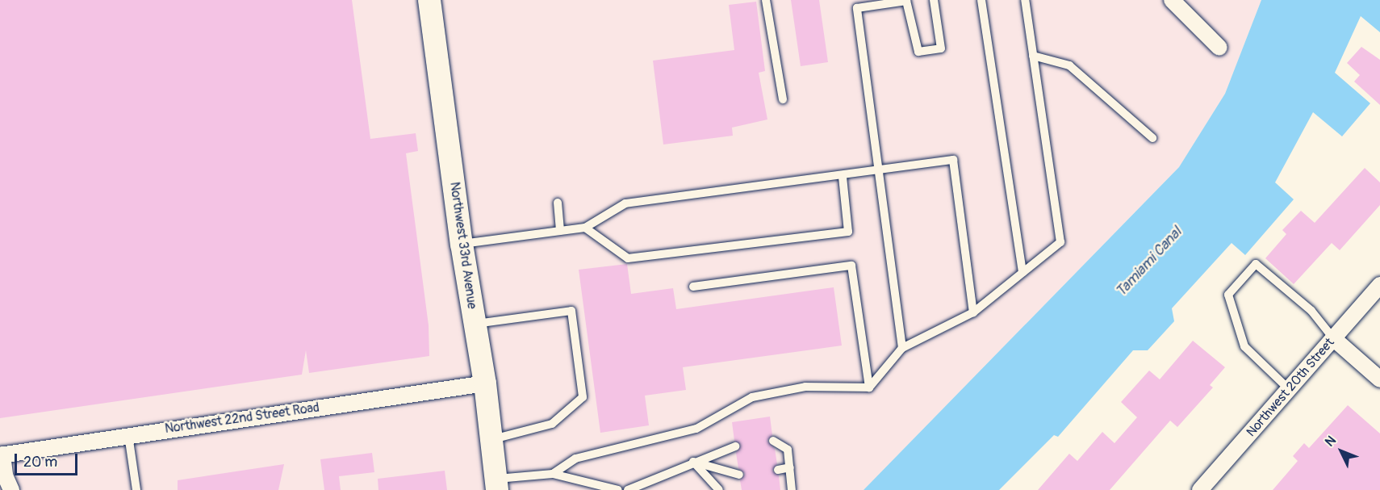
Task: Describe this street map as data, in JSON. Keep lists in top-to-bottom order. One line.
{"streets":{"street":["Northwest 33rd Avenue","Northwest 20th Street","Northwest 22nd Street Road"]},"crossings":[["Northwest 33rd Avenue","Northwest 22nd Street Road"]],"water":["Tamiami Canal"],"scale_bar":"20 m","north":"top left"}
